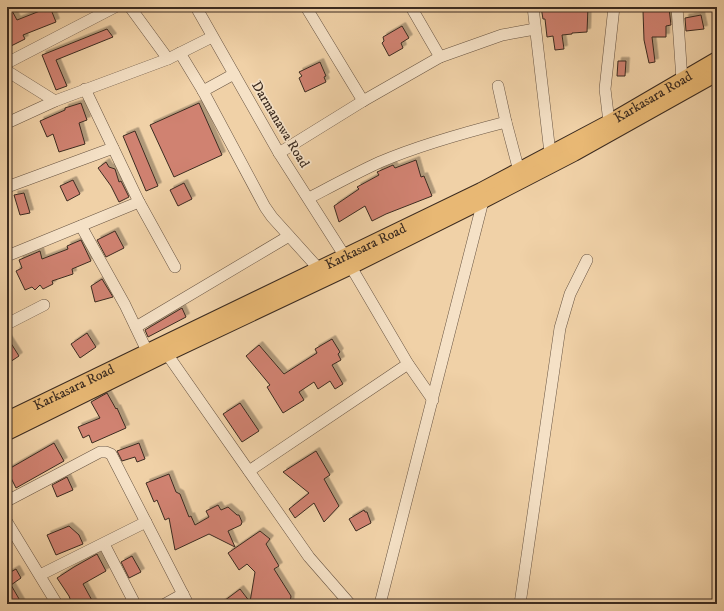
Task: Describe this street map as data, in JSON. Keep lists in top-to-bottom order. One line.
{"streets":{"main road":["Karkasara Road"],"street":["Darmanawa Road"]},"crossings":[["Karkasara Road","Darmanawa Road"]]}
